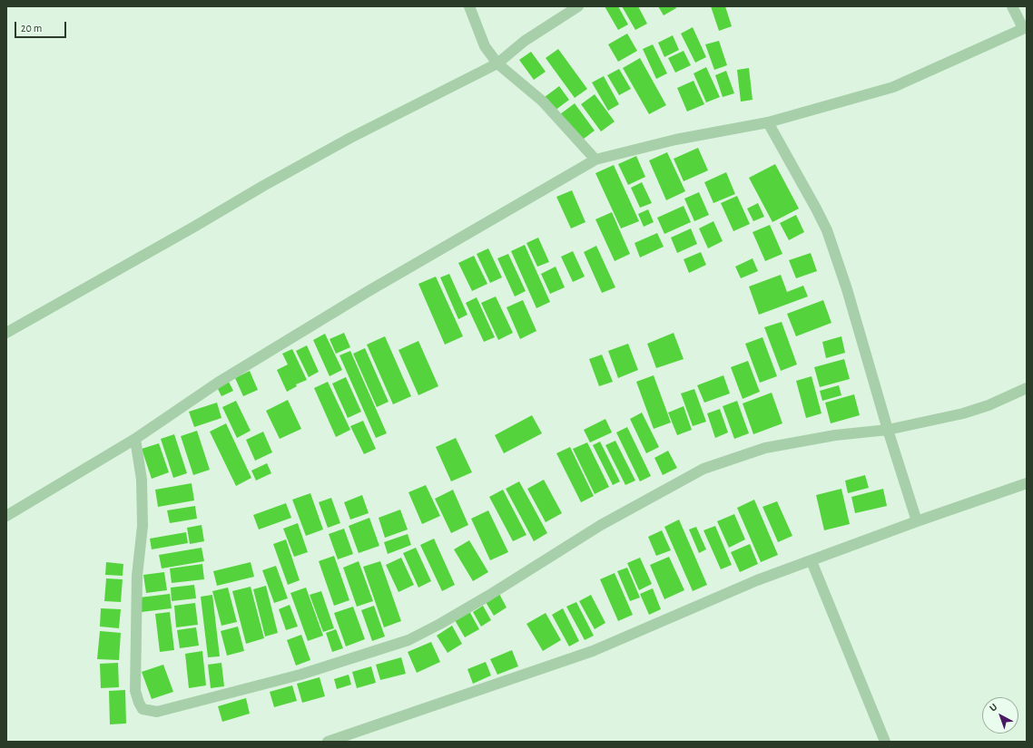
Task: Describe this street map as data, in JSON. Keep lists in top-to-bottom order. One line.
{"scale_bar":"20 m","north":"top left"}
